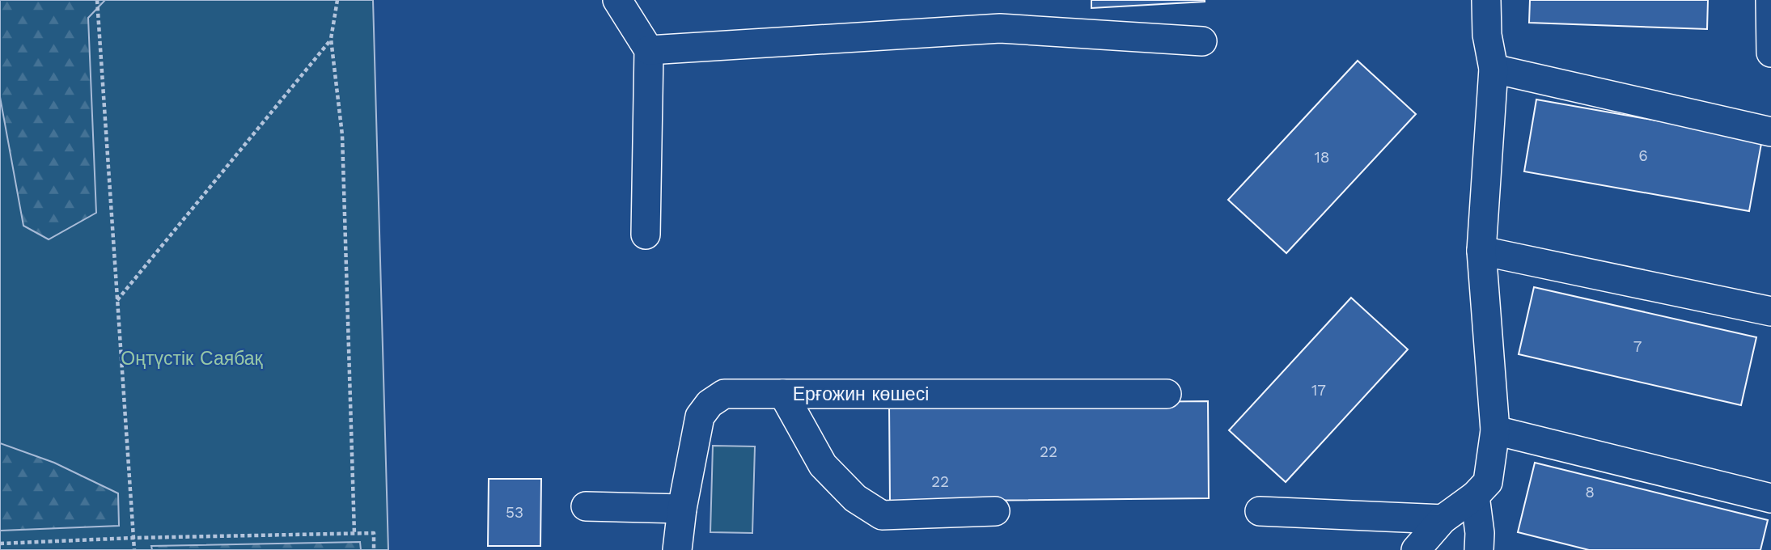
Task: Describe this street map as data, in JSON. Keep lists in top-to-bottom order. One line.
{"streets":{"street":["Ерғожин көшесі"]},"parks":["Оңтүстік Саябақ"],"house_numbers":["6","18","7","17","22","22","8","53"]}
